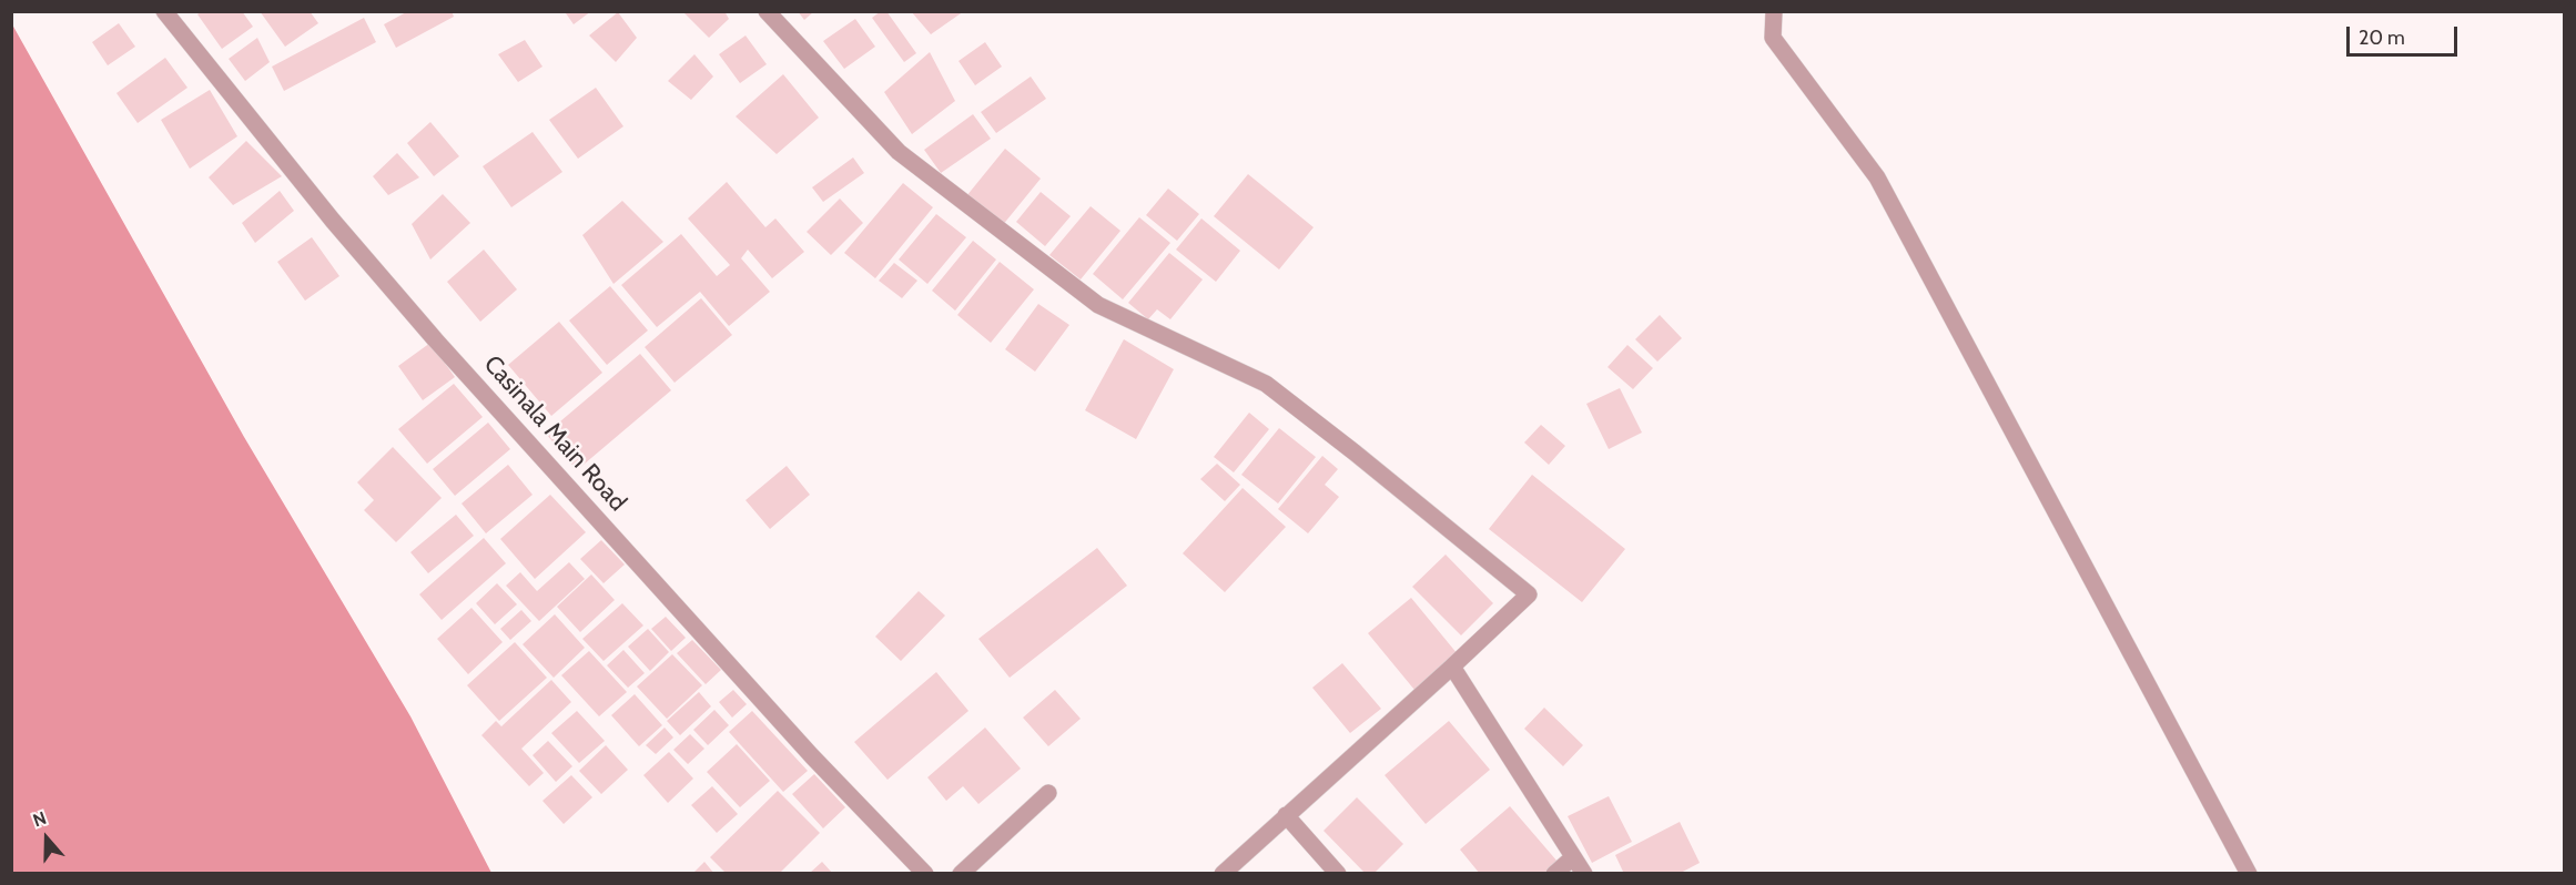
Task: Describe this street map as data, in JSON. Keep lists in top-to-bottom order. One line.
{"streets":{"street":["Casinala Main Road"]},"scale_bar":"20 m","north":"top"}
